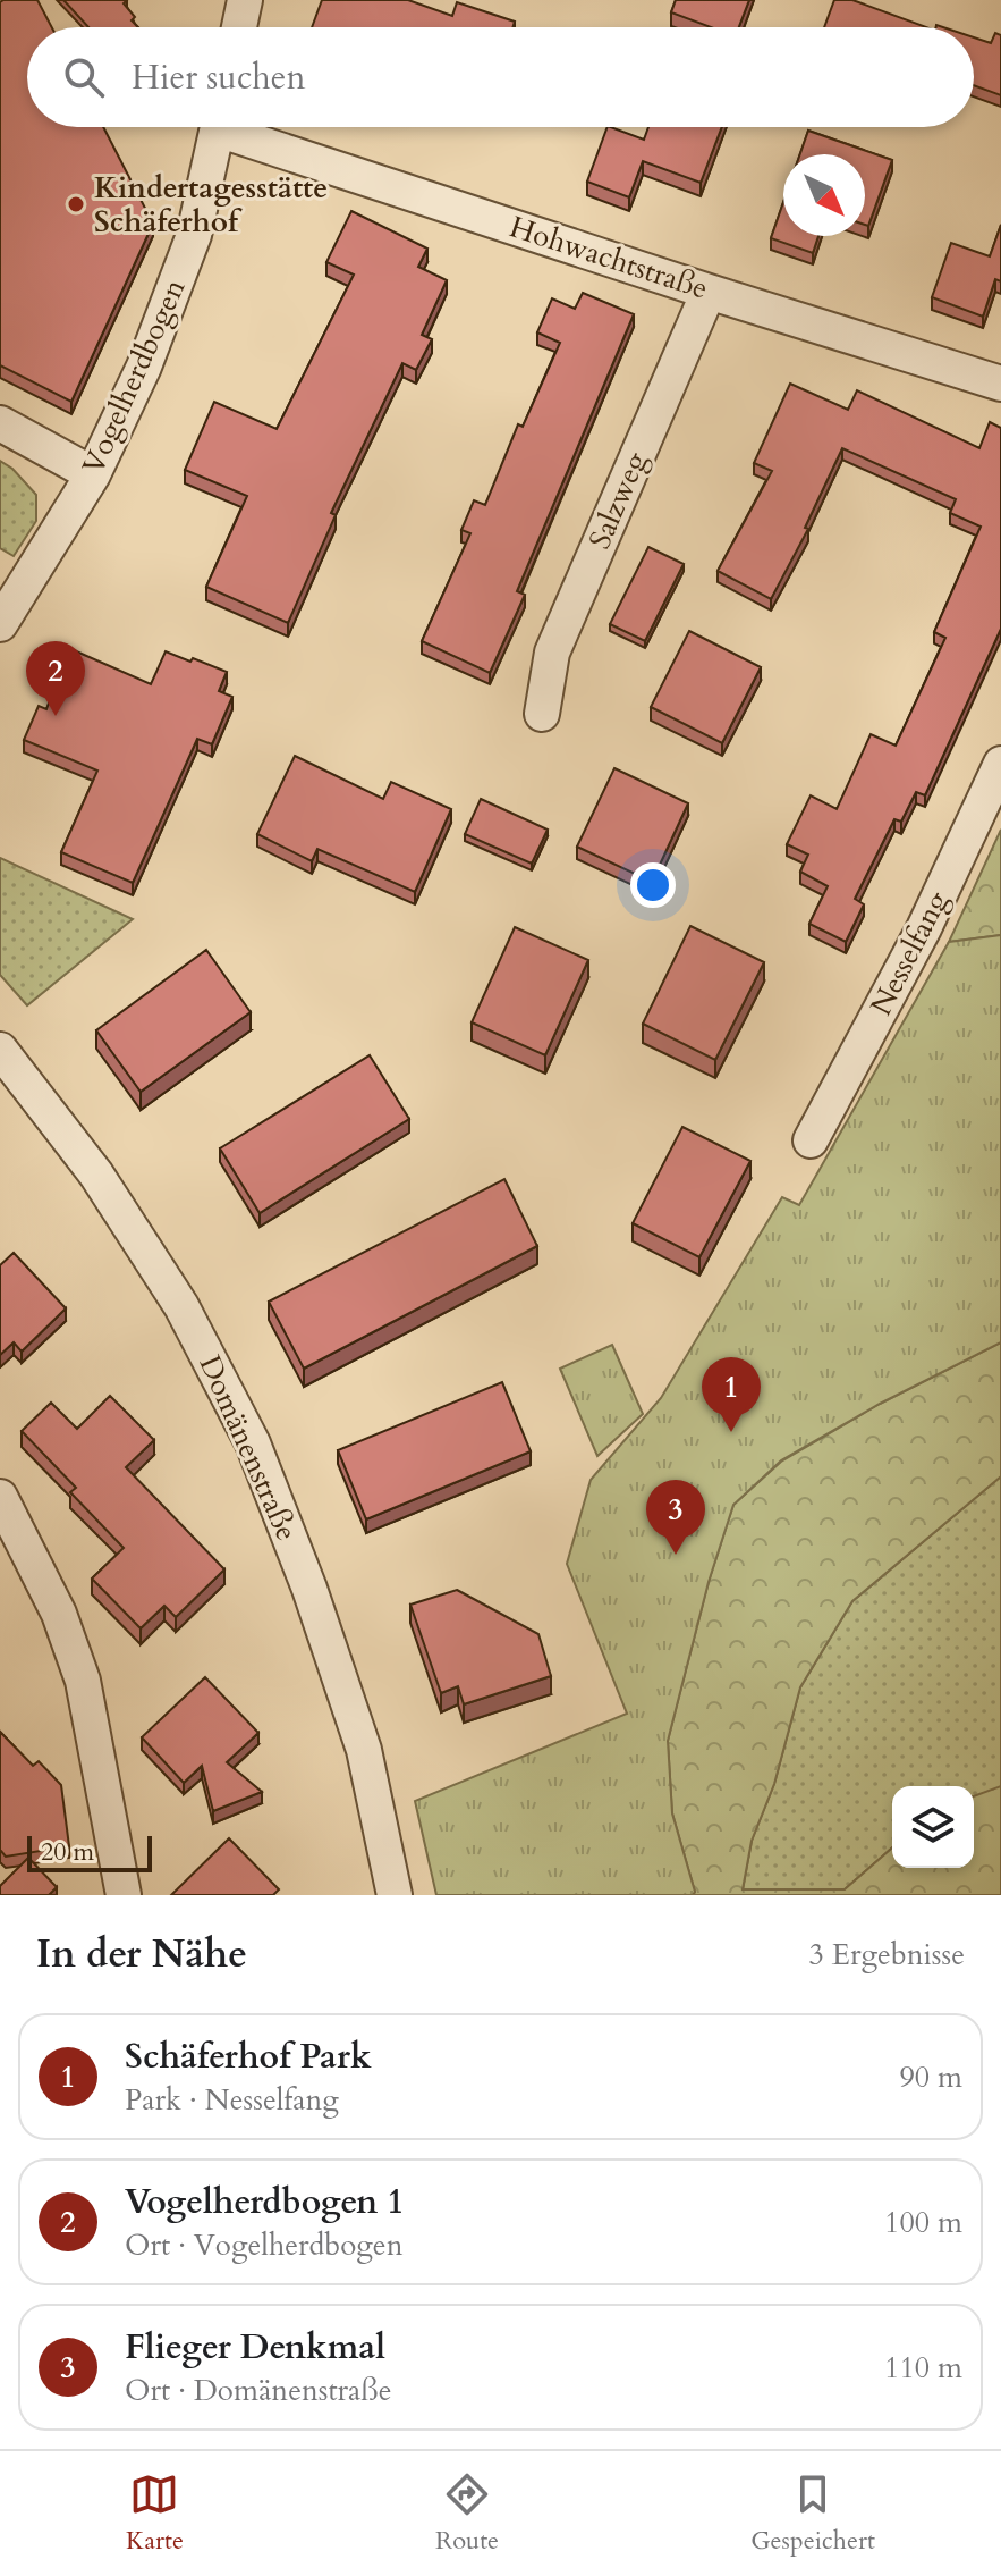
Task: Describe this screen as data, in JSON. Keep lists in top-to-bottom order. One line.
{"streets":{"street":["Hohwachtstraße","Vogelherdbogen","Salzweg","Nesselfang","Domänenstraße"]},"crossings":[["Hohwachtstraße","Salzweg"]],"places":["Kindertagesstätte Schäferhof"],"scale_bar":"20 m","north":"bottom right","page":{"search":"Hier suchen","pins":["2","1","3"],"scale":"20 m","heading":["In der Nähe","3 Ergebnisse"],"list":[{"mark":"1","name":"Schäferhof Park","note":"Park · Nesselfang","value":"90 m"},{"mark":"2","name":"Vogelherdbogen 1","note":"Ort · Vogelherdbogen","value":"100 m"},{"mark":"3","name":"Flieger Denkmal","note":"Ort · Domänenstraße","value":"110 m"}],"nav":["Karte","Route","Gespeichert"]}}
